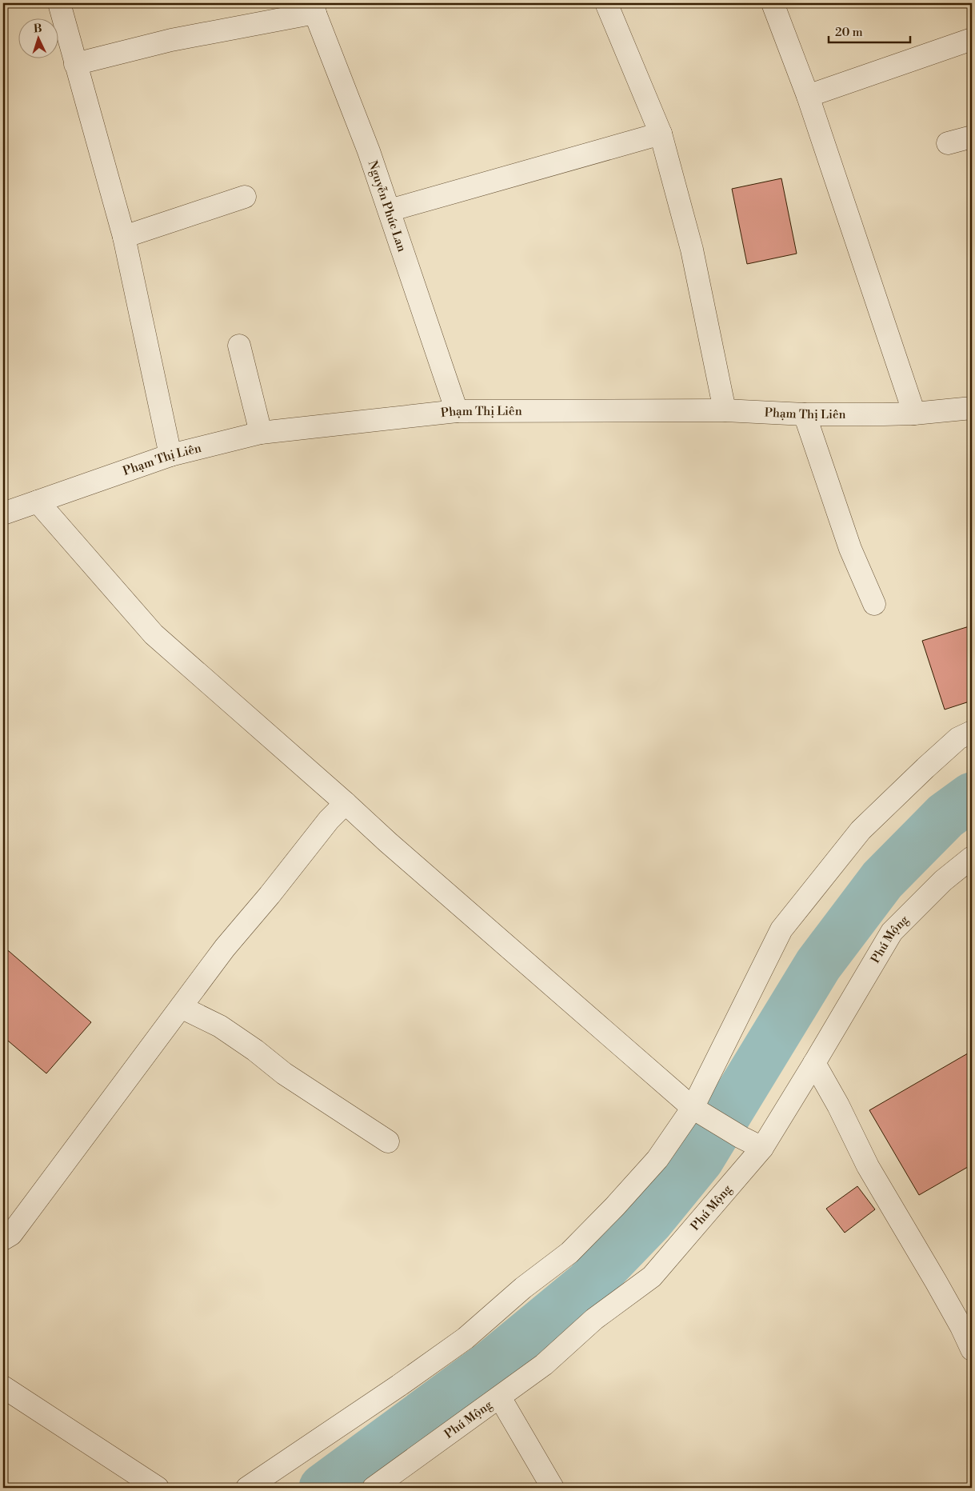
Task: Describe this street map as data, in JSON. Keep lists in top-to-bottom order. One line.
{"streets":{"street":["Nguyễn Phúc Lan","Phạm Thị Liên","Phú Mộng"]},"crossings":[["Nguyễn Phúc Lan","Phạm Thị Liên"]],"scale_bar":"20 m","north":"top"}
